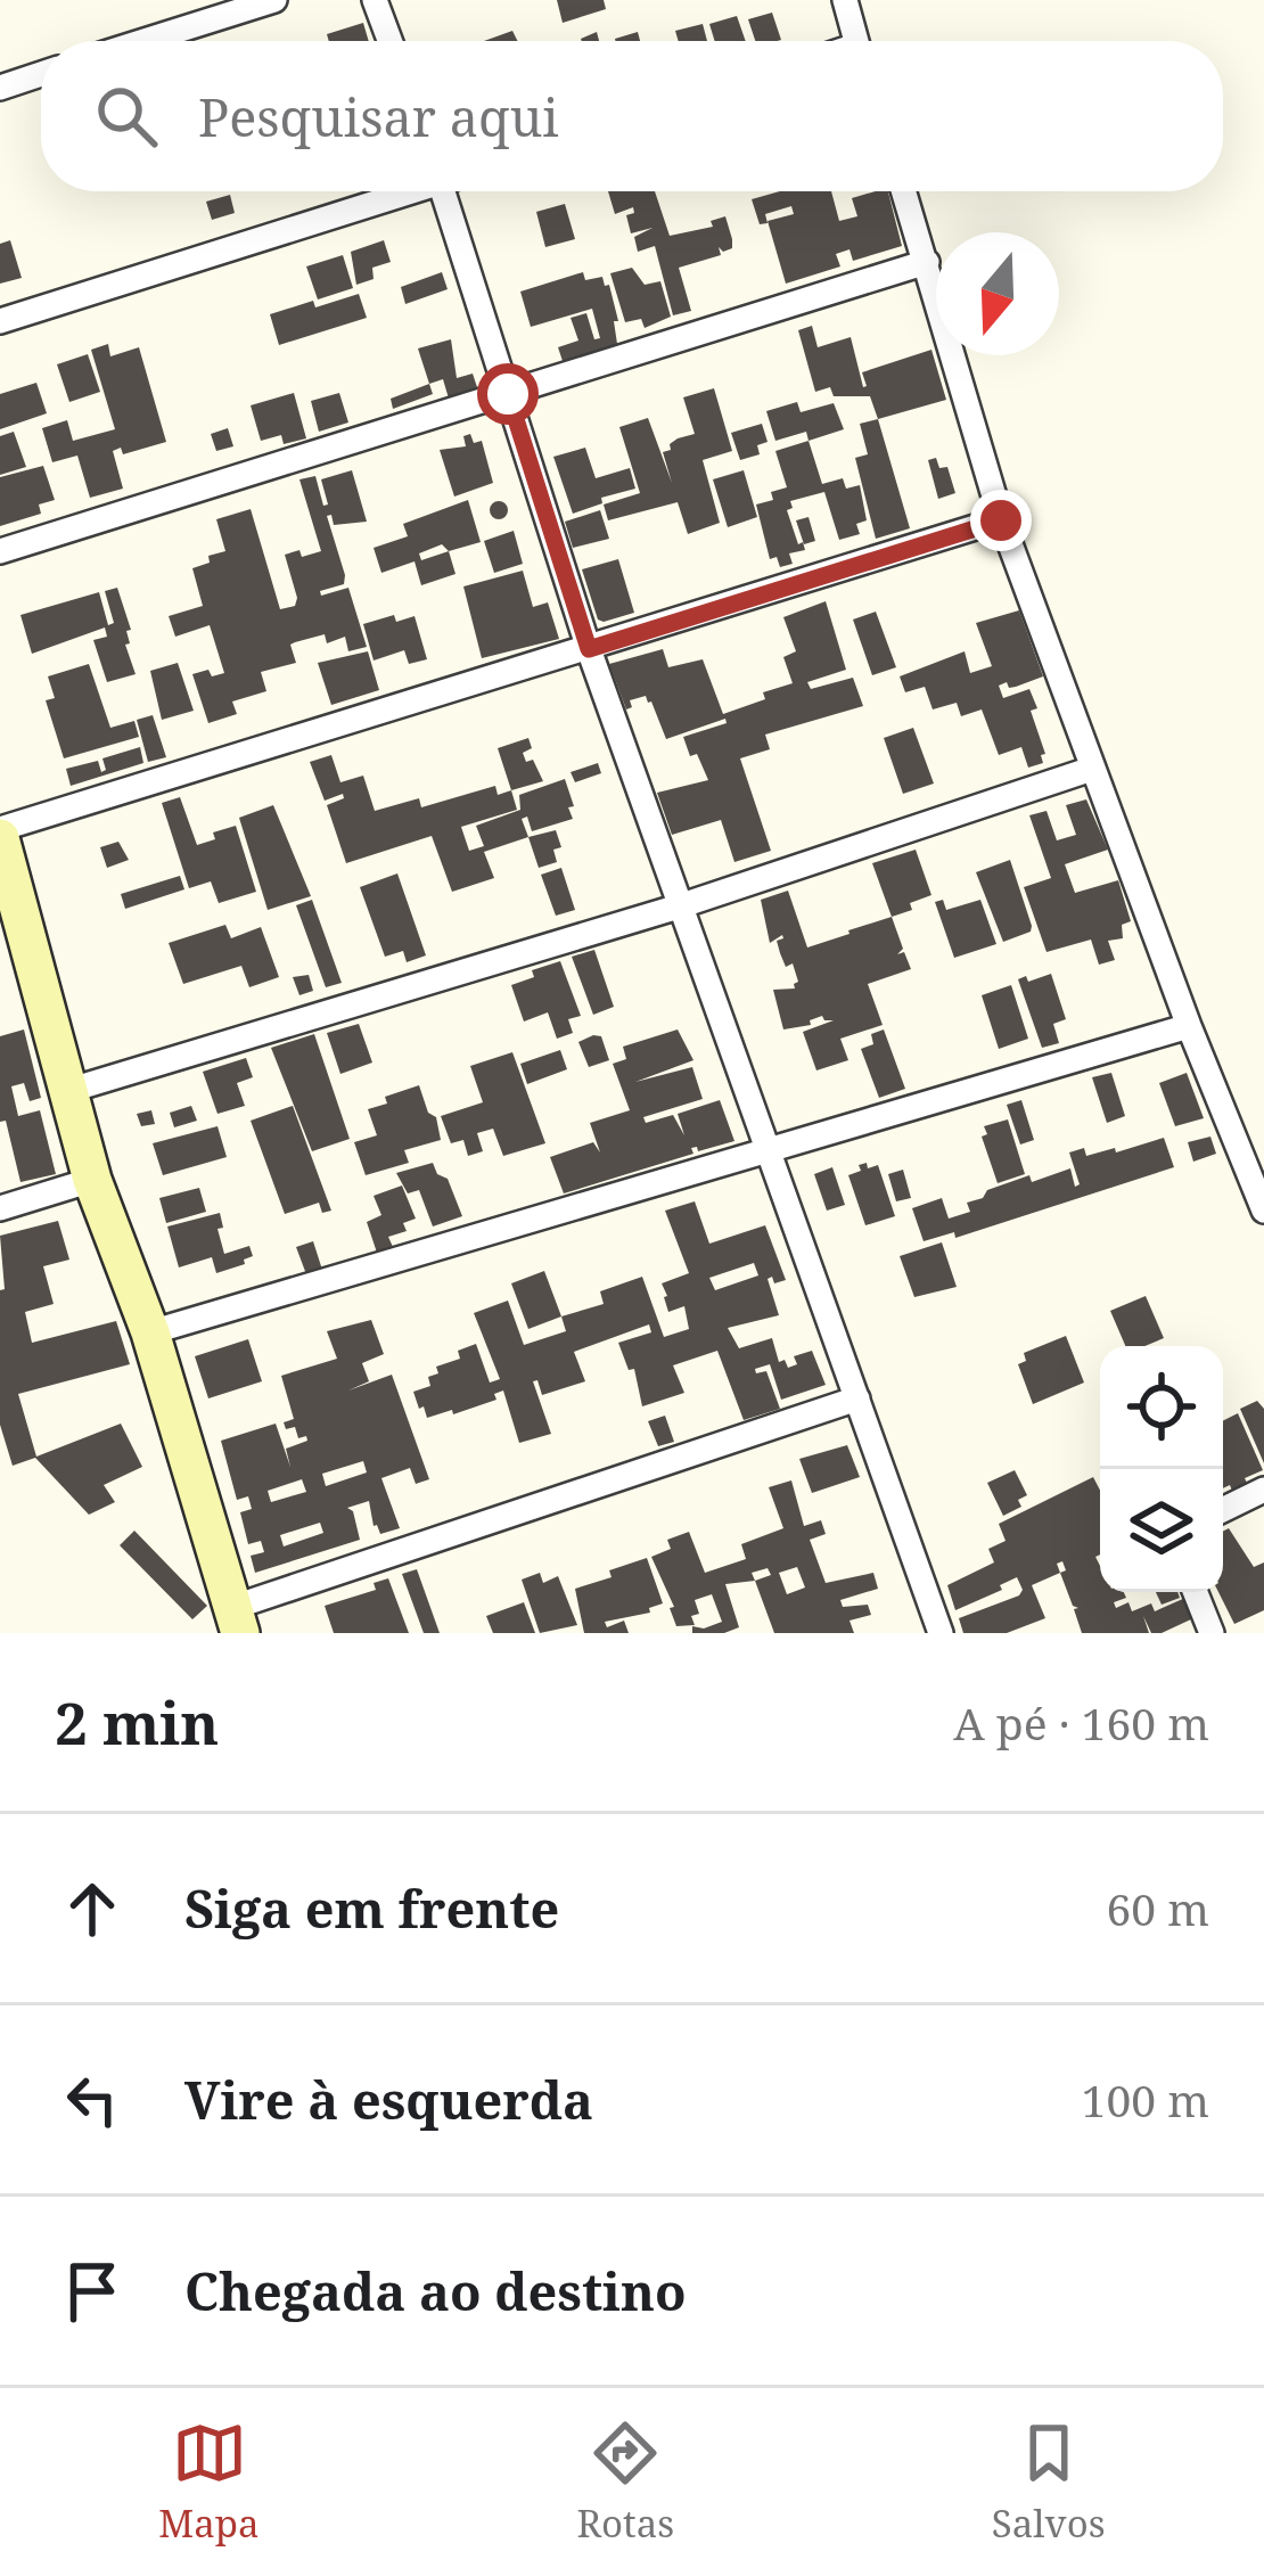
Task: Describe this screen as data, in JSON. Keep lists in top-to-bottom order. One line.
{"north":"bottom","page":{"search":"Pesquisar aqui","heading":["2 min","A pé · 160 m"],"list":[["Siga em frente","60 m"],["Vire à esquerda","100 m"],"Chegada ao destino"],"nav":["Mapa","Rotas","Salvos"]}}
